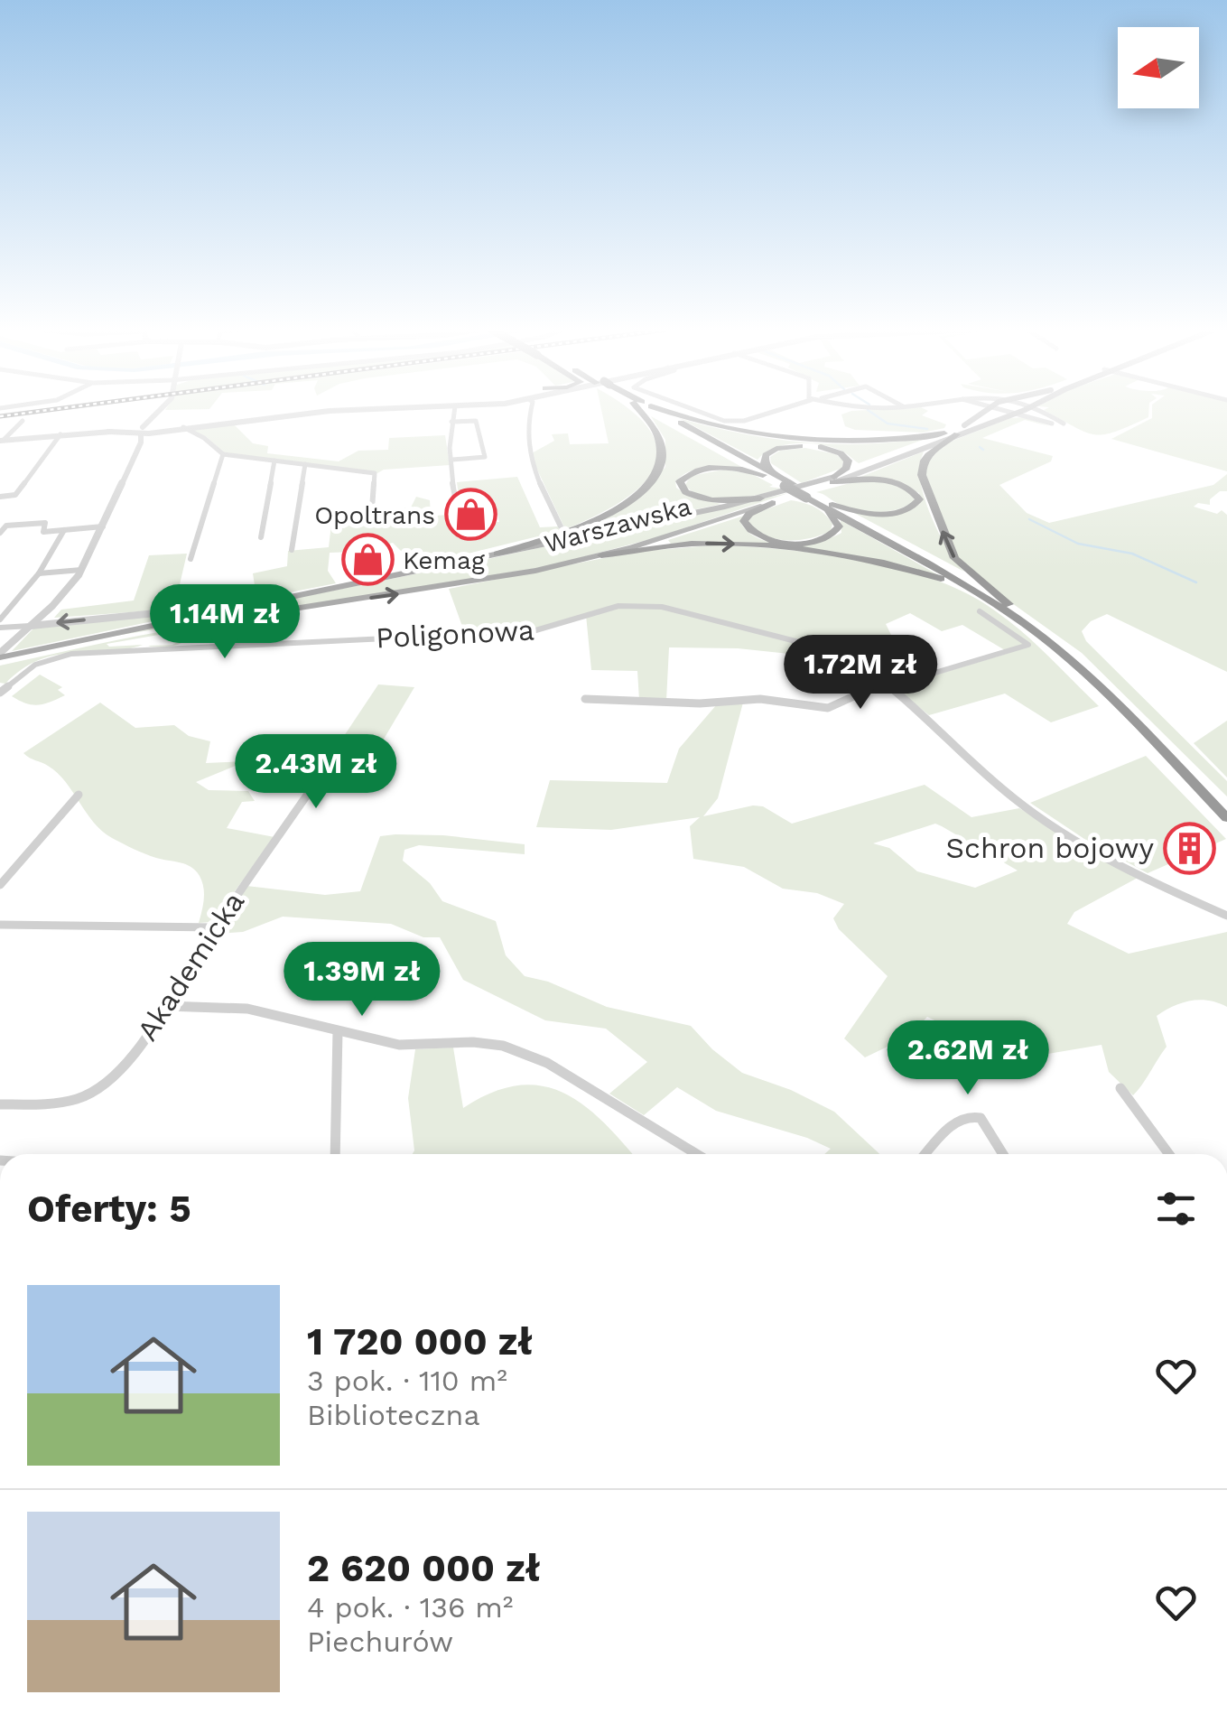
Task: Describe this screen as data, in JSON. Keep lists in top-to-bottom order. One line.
{"streets":{"main road":["Warszawska"],"street":["Poligonowa","Akademicka"]},"places":{"shop":["Opoltrans","Kemag"],"building":["Schron bojowy"]},"north":"left","page":{"price":["1.14M zł","1.72M zł","2.43M zł","1.39M zł","2.62M zł"],"heading":"Oferty: 5","list":[{"name":"1 720 000 zł","note":"3 pok. · 110 m² · Biblioteczna"},{"name":"2 620 000 zł","note":"4 pok. · 136 m² · Piechurów"}]}}
